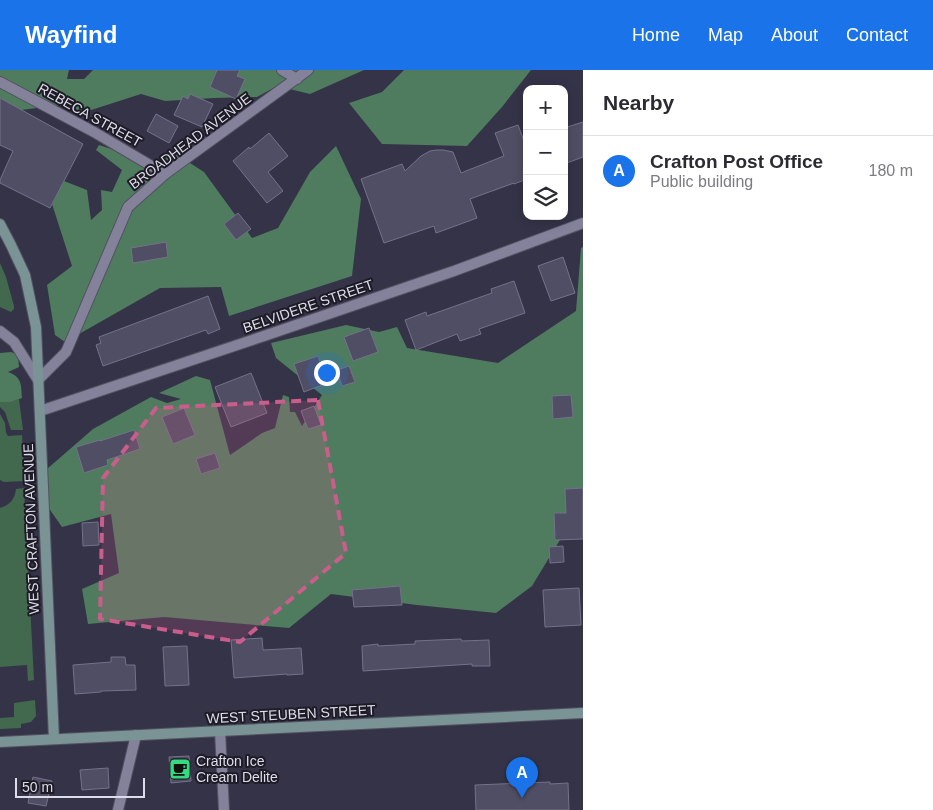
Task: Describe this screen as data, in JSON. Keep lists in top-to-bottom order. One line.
{"streets":{"main road":["WEST CRAFTON AVENUE","WEST STEUBEN STREET"],"street":["REBECA STREET","BROADHEAD AVENUE","BELVIDERE STREET"]},"crossings":[["REBECA STREET","BROADHEAD AVENUE"],["BROADHEAD AVENUE","WEST CRAFTON AVENUE"],["BELVIDERE STREET","WEST CRAFTON AVENUE"],["WEST CRAFTON AVENUE","WEST STEUBEN STREET"]],"places":{"cafe":["Crafton Ice Cream Delite"]},"scale_bar":"50 m","page":{"header":"Wayfind","nav":["Home","Map","About","Contact"],"heading":"Nearby","map_buttons":["+","−"],"list":[{"mark":"A","name":"Crafton Post Office","note":"Public building","value":"180 m"}],"pins":"A","scale":"50 m"}}
